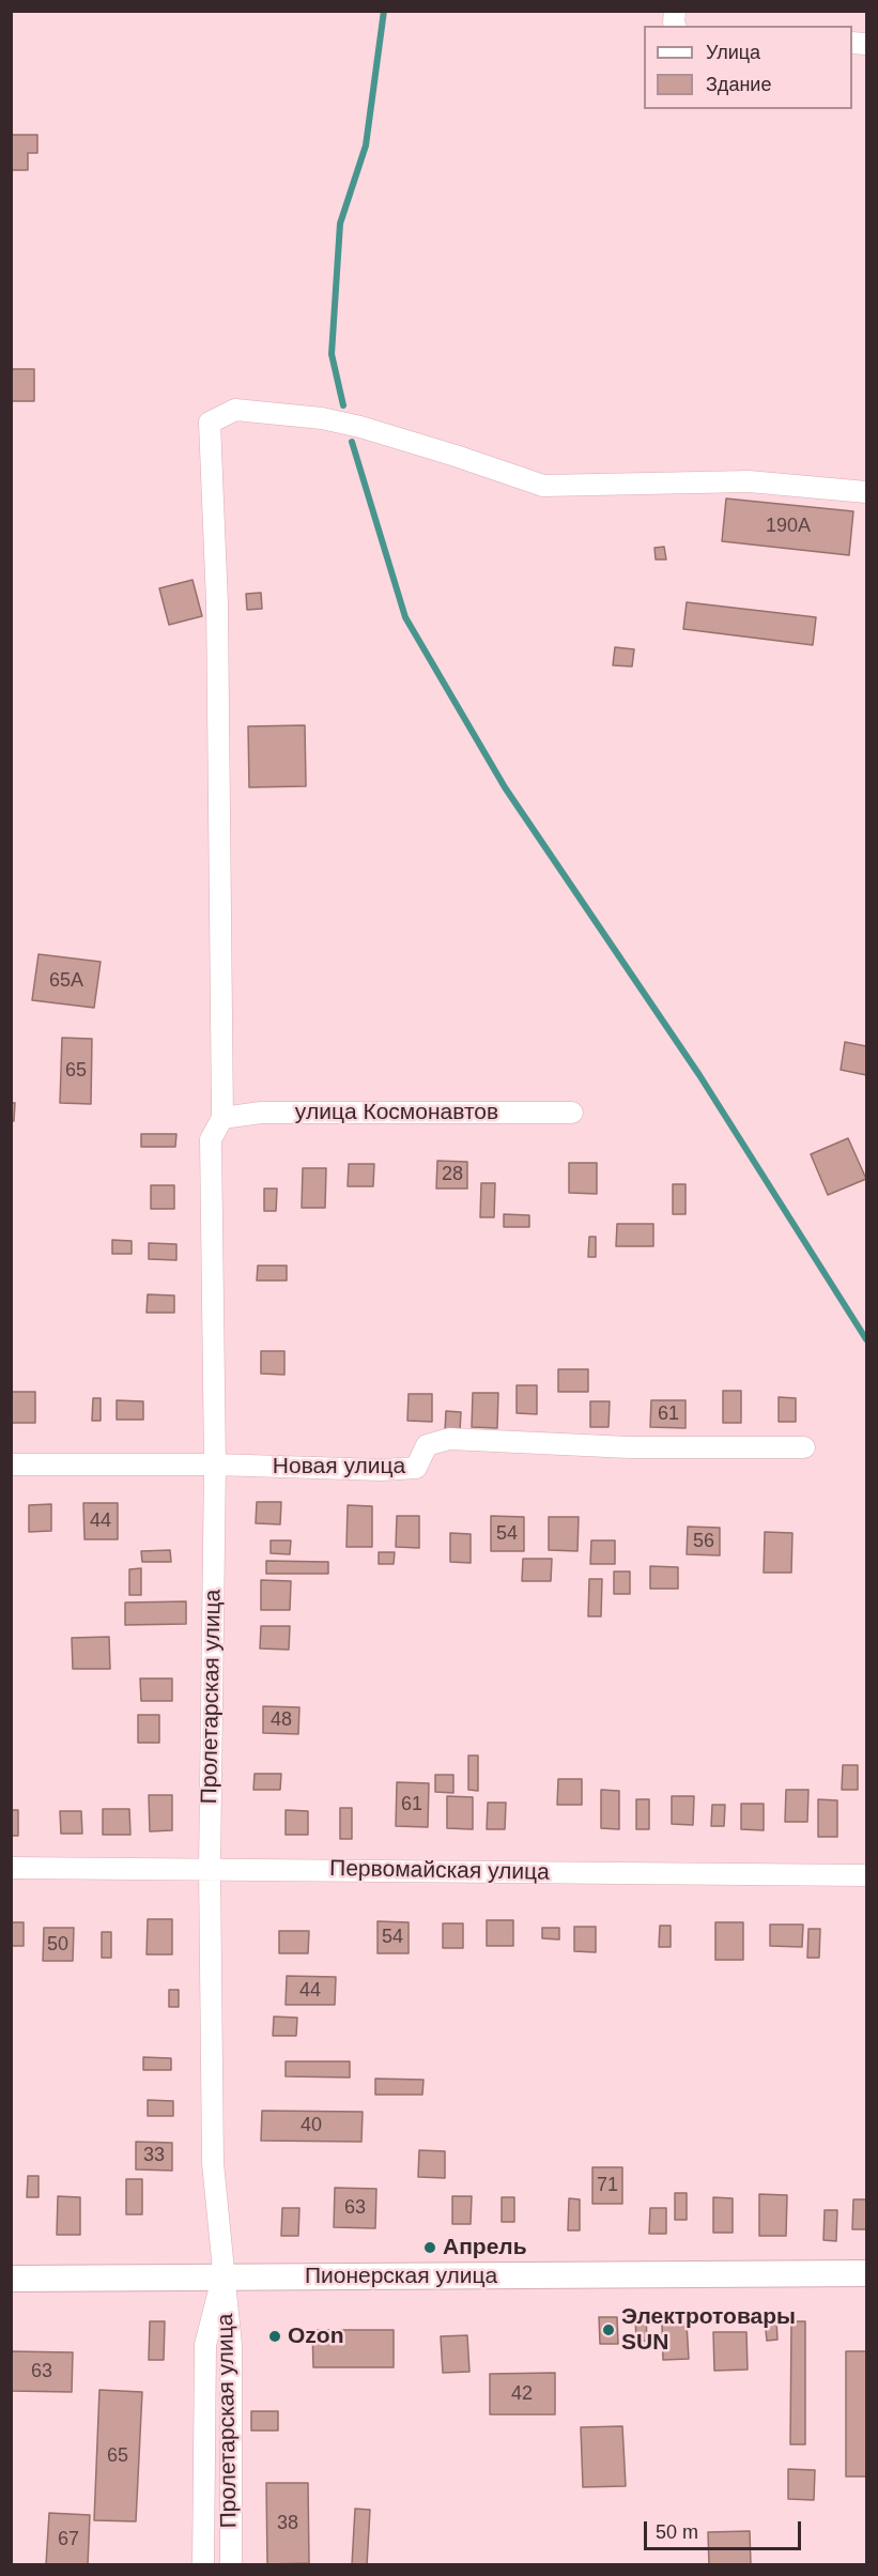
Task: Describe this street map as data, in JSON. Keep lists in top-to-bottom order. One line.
{"streets":{"main road":["Пионерская улица"],"street":["улица Космонавтов","Новая улица","Пролетарская улица","Первомайская улица"]},"crossings":[["улица Космонавтов","Пролетарская улица"],["Новая улица","Пролетарская улица"],["Пролетарская улица","Первомайская улица"],["Пролетарская улица","Пионерская улица"]],"places":["Апрель","Электротовары SUN","Ozon"],"house_numbers":["190А","65А","65","28","61","44","54","56","48","61","54","50","44","40","33","71","63","63","42","65","38","67"],"legend":["Улица","Здание"],"scale_bar":"50 m"}
